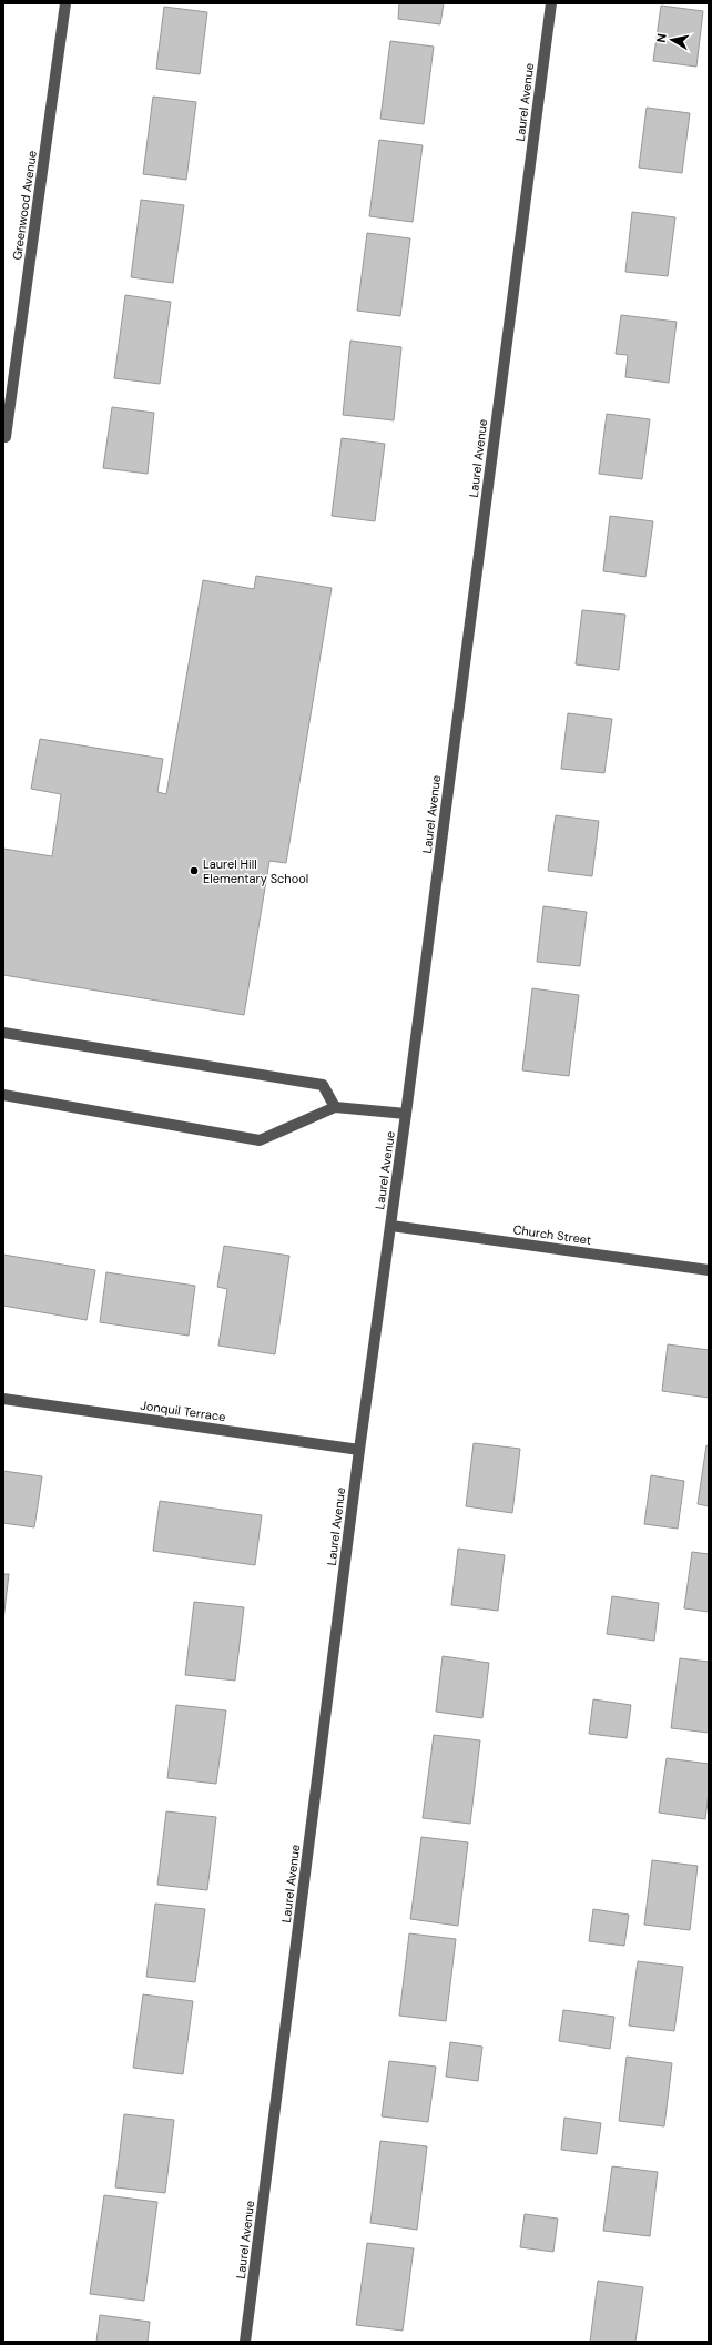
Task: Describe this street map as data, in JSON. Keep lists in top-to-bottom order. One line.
{"streets":{"street":["Laurel Avenue","Greenwood Avenue","Church Street","Jonquil Terrace"]},"crossings":[["Laurel Avenue","Church Street"],["Laurel Avenue","Jonquil Terrace"]],"places":["Laurel Hill Elementary School"],"north":"left"}
